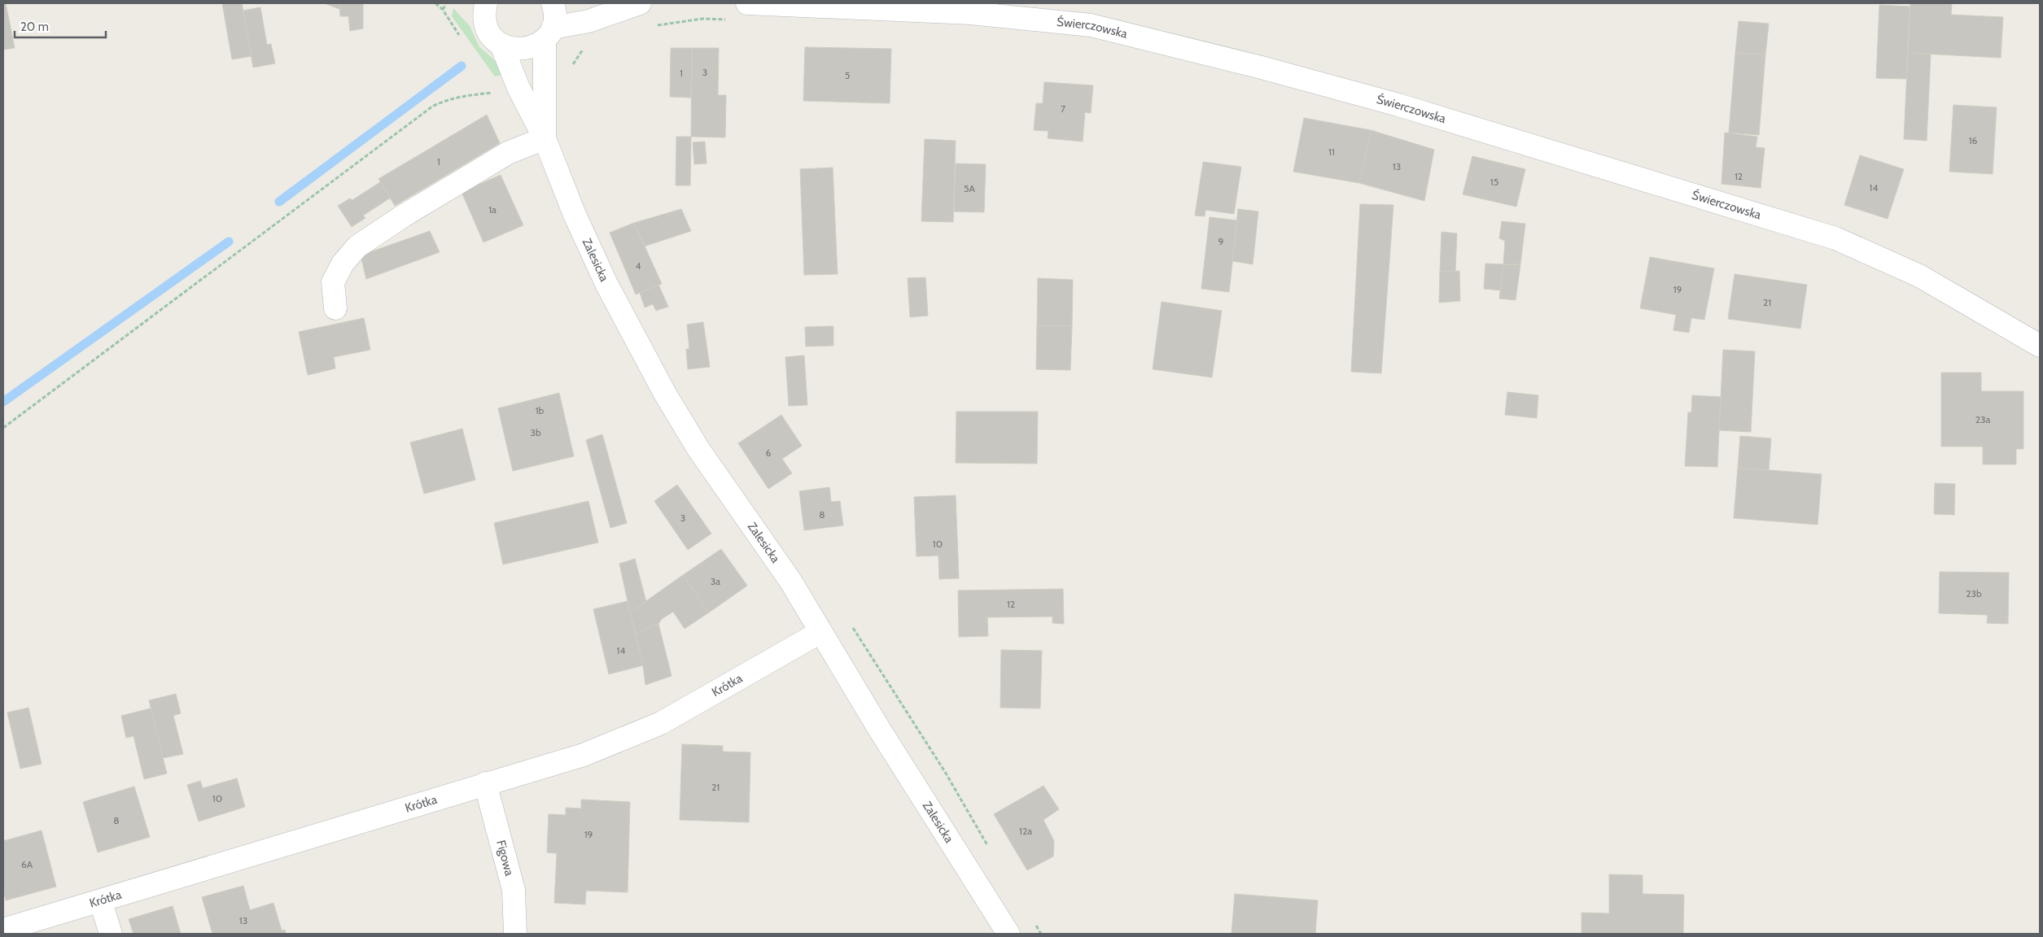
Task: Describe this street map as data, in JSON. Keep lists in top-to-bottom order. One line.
{"streets":{"street":["Świerczowska","Zalesicka","Krótka","Figowa"]},"crossings":[["Zalesicka","Krótka"],["Krótka","Figowa"]],"house_numbers":["3","1","5","7","16","11","1","13","12","15","14","5A","1a","9","4","19","21","1b","23a","3b","6","8","3","10","3a","23b","12","14","21","10","8","12a","19","6A","13"],"scale_bar":"20 m"}
